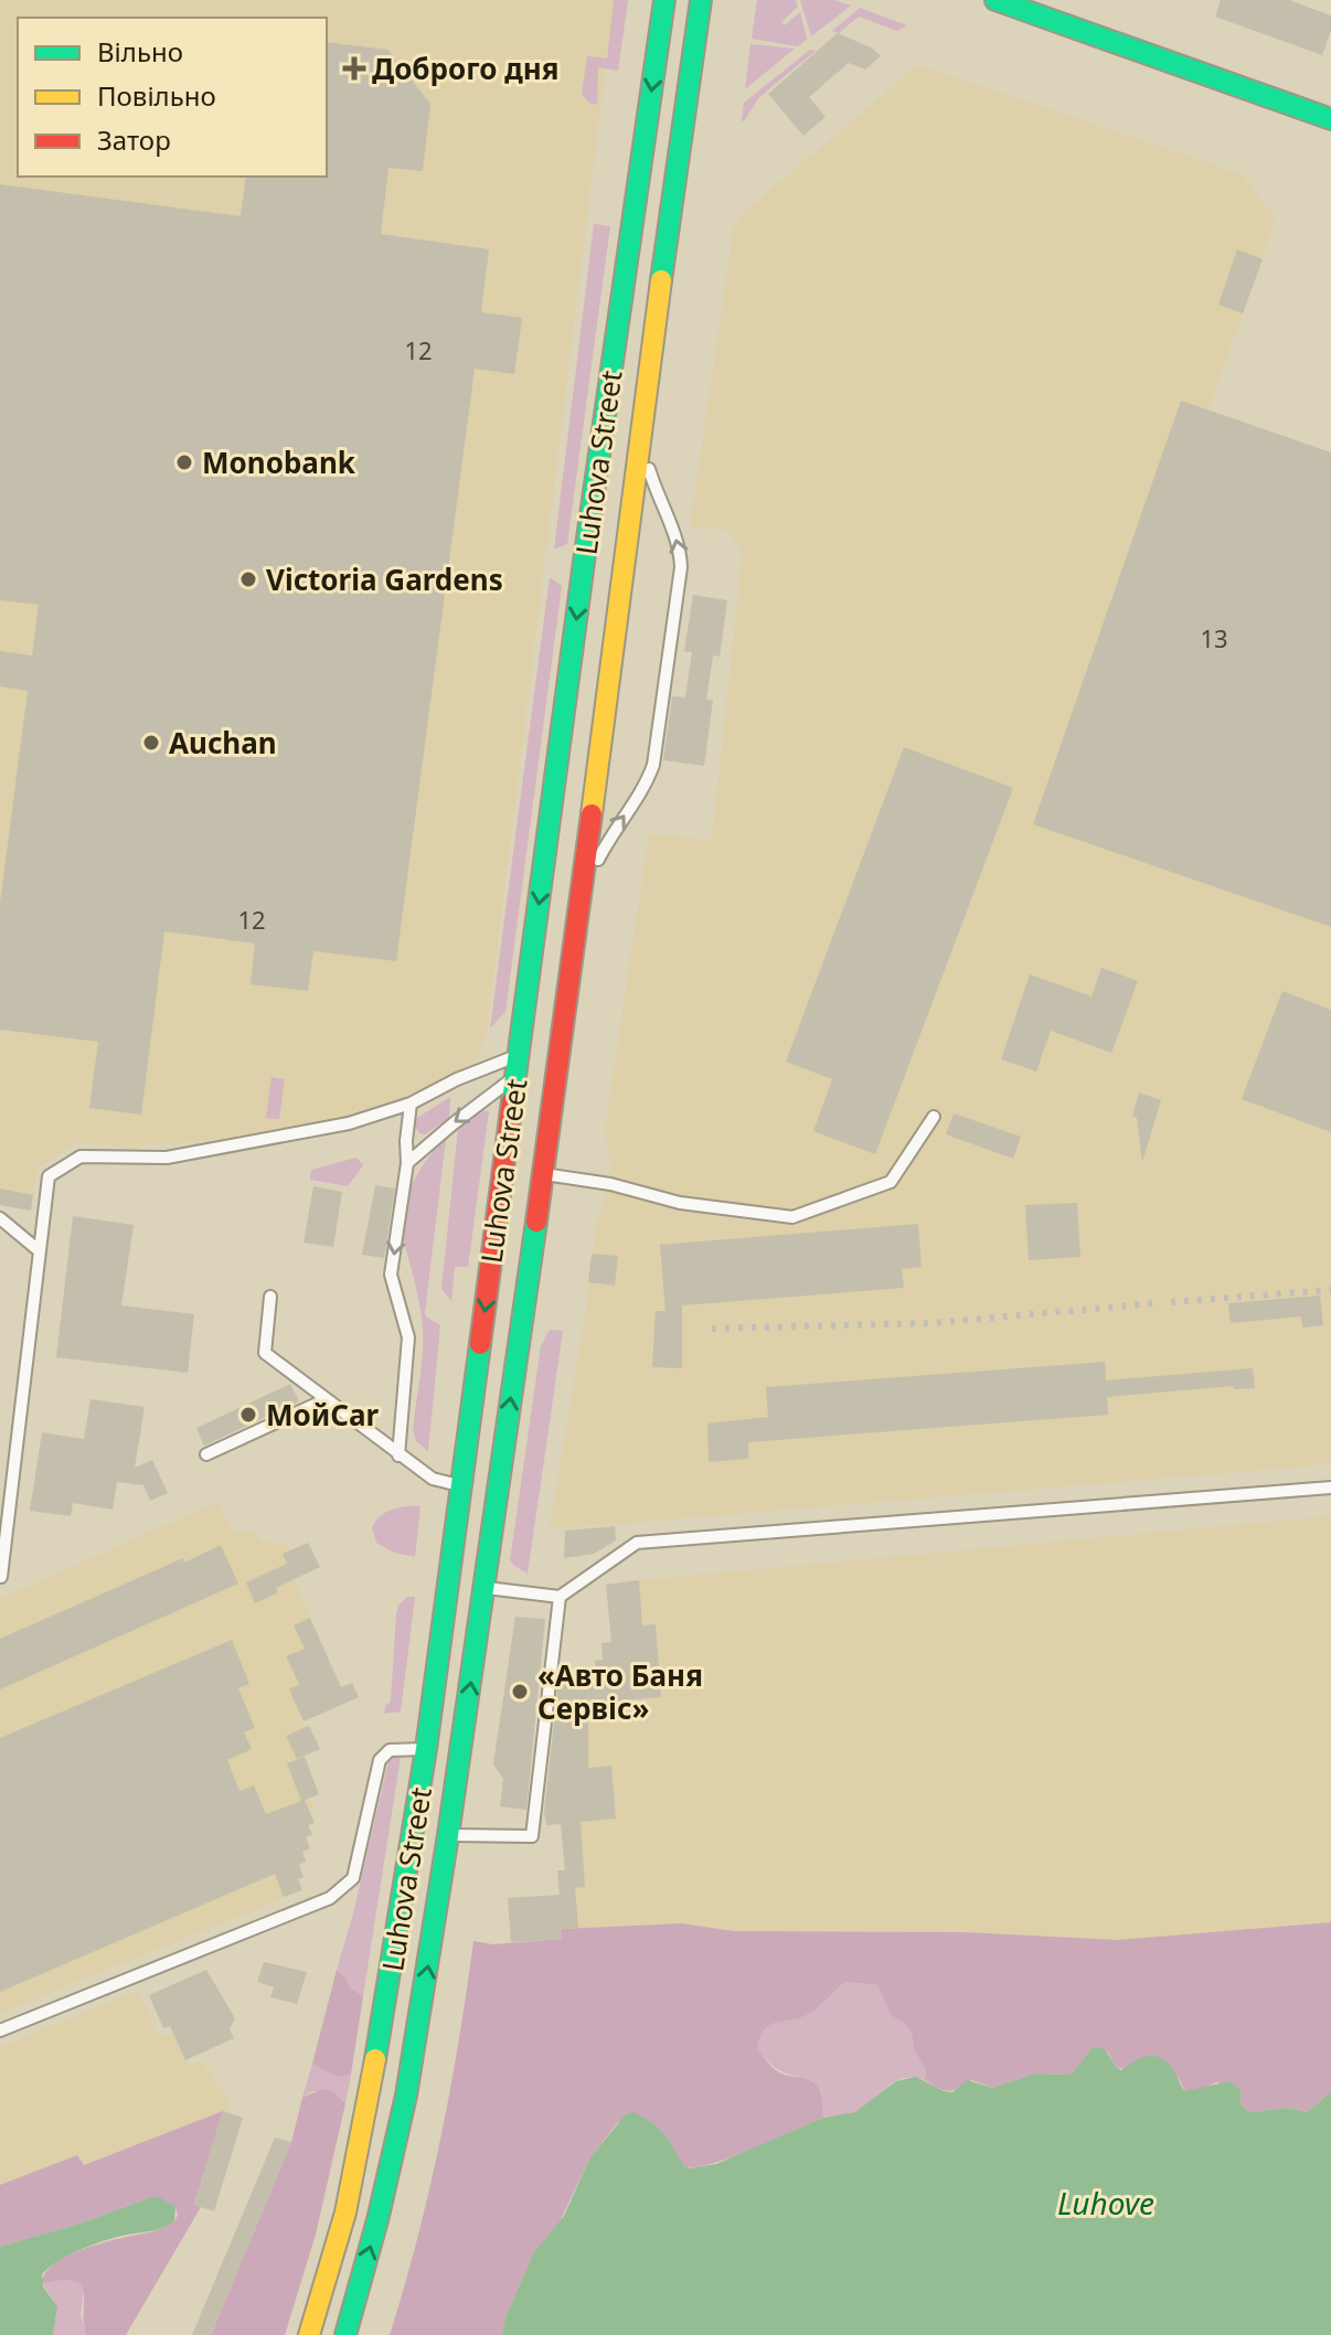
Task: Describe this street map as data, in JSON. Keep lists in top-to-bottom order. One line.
{"streets":{"main road":["Luhova Street"]},"water":["Luhove"],"places":{"health":["Доброго дня"],"other":["Monobank","Victoria Gardens","Auchan","МойCar","«Авто Баня Сервіс»"]},"house_numbers":["12","13","12"],"legend":["Вільно","Повільно","Затор"]}
